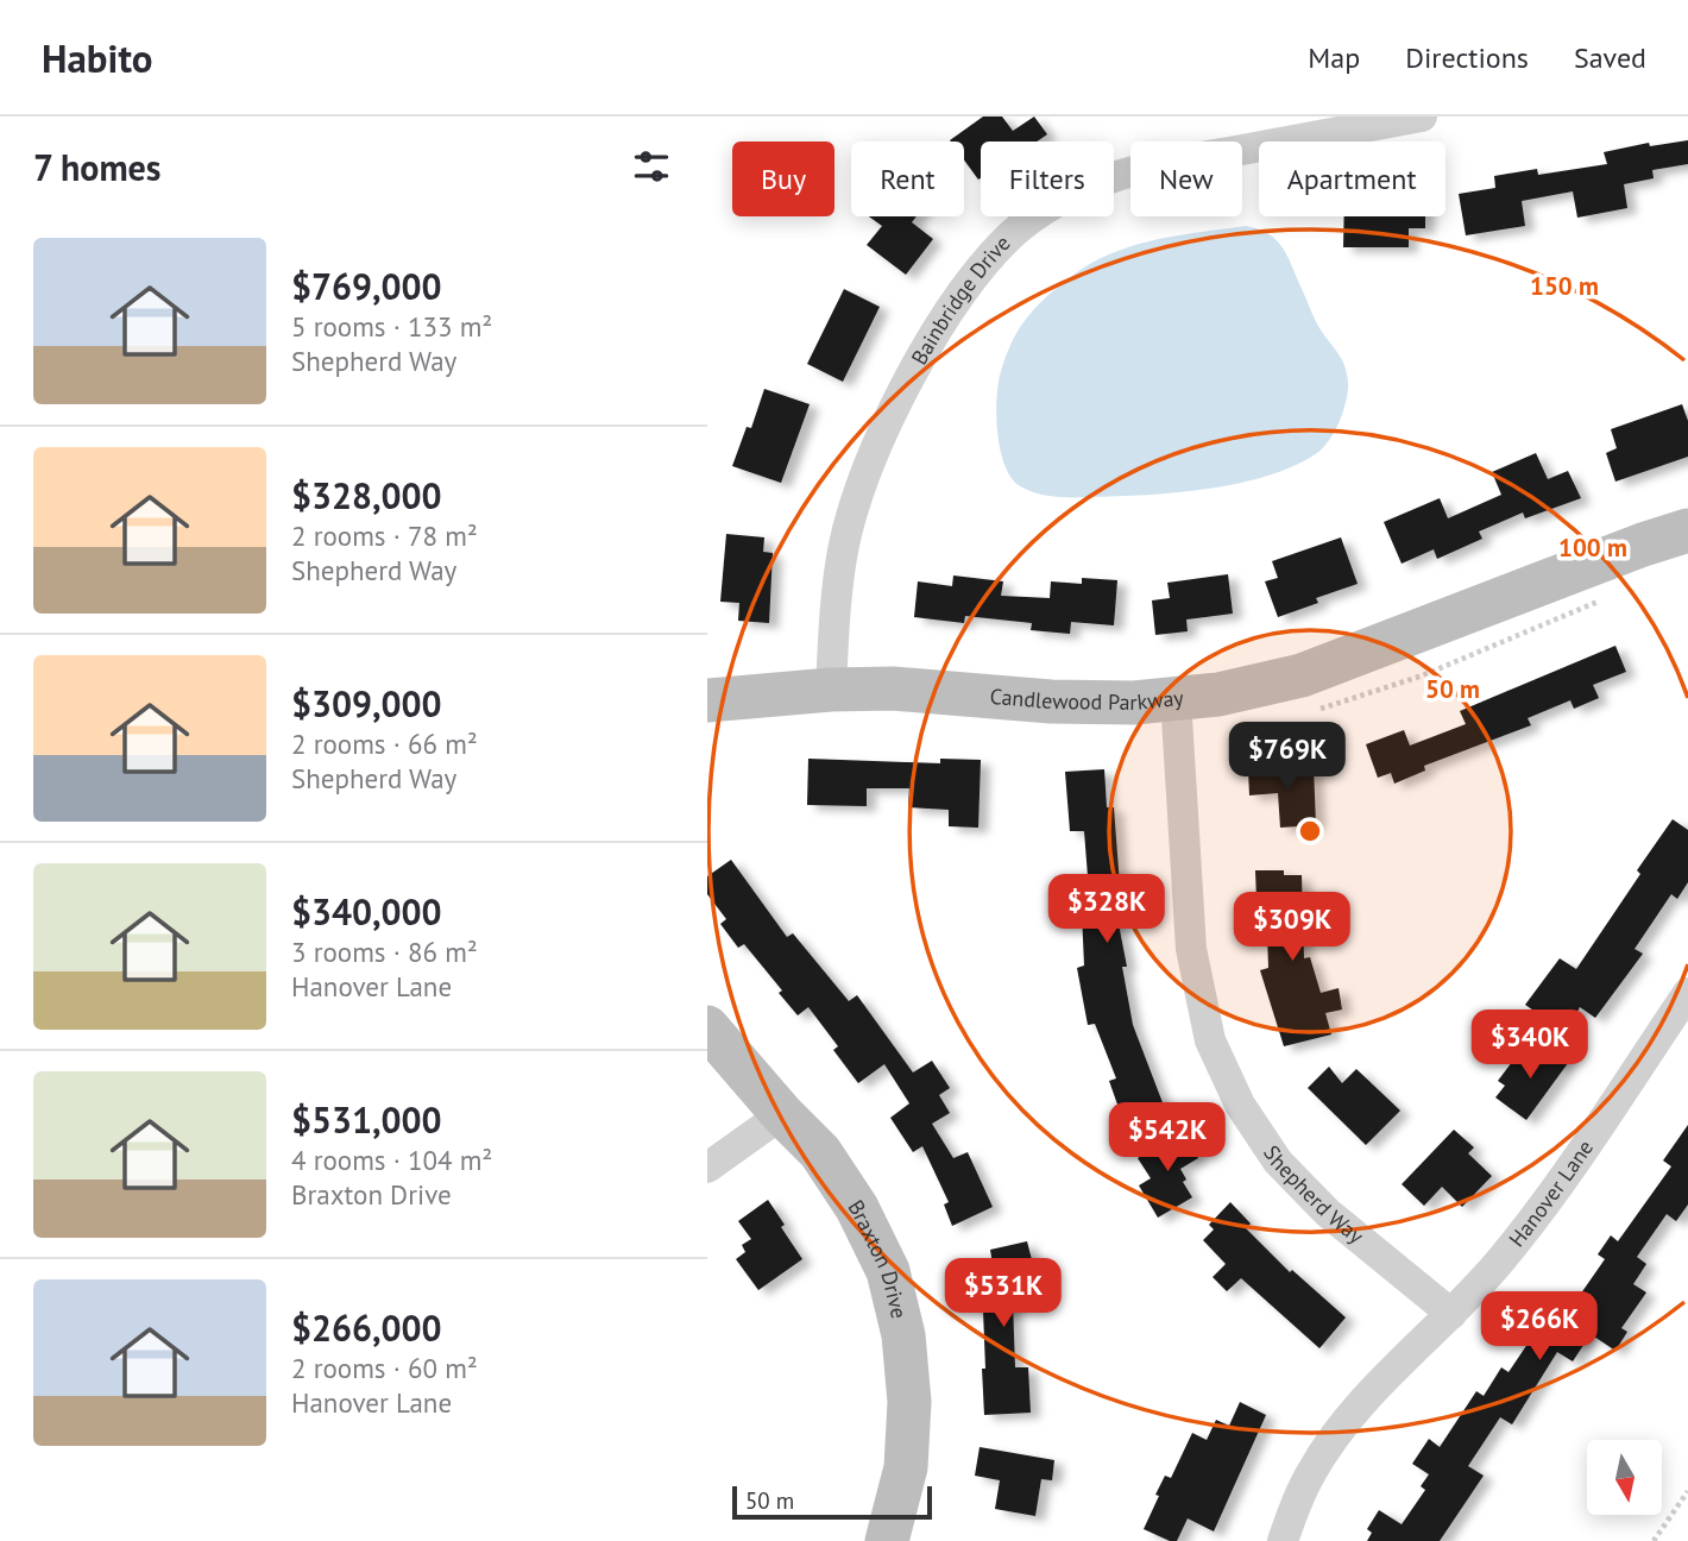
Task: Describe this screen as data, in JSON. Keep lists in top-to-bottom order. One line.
{"streets":{"street":["Bainbridge Drive","Candlewood Parkway","Shepherd Way","Hanover Lane","Braxton Drive"]},"crossings":[["Bainbridge Drive","Candlewood Parkway"],["Candlewood Parkway","Shepherd Way"],["Shepherd Way","Hanover Lane"]],"scale_bar":"50 m","north":"bottom","page":{"header":"Habito","nav":["Map","Directions","Saved"],"heading":"7 homes","chip":["Buy","Rent","Filters","New","Apartment"],"list":[{"name":"$769,000","note":"5 rooms · 133 m² · Shepherd Way"},{"name":"$328,000","note":"2 rooms · 78 m² · Shepherd Way"},{"name":"$309,000","note":"2 rooms · 66 m² · Shepherd Way"},{"name":"$340,000","note":"3 rooms · 86 m² · Hanover Lane"},{"name":"$531,000","note":"4 rooms · 104 m² · Braxton Drive"},{"name":"$266,000","note":"2 rooms · 60 m² · Hanover Lane"}],"price":["$769K","$328K","$309K","$340K","$542K","$531K","$266K"],"scale":"50 m"},"rings":["150 m","100 m","50 m"]}
